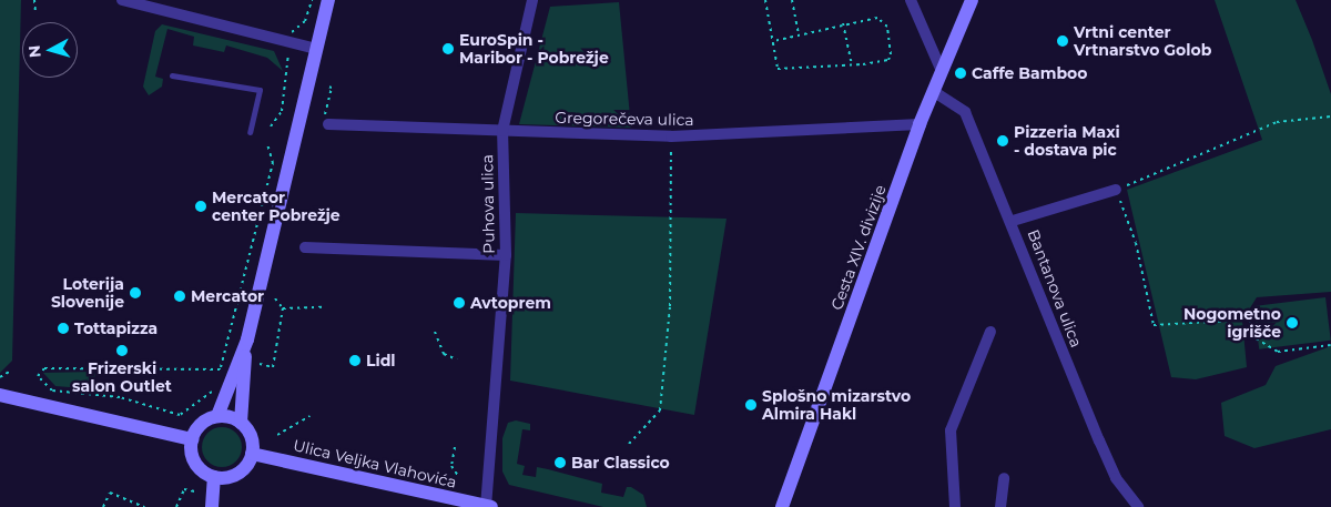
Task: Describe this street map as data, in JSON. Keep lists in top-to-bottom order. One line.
{"streets":{"street":["Gregorečeva ulica","Puhova ulica","Cesta XIV. divizije","Bantanova ulica","Ulica Veljka Vlahovića"]},"crossings":[["Gregorečeva ulica","Puhova ulica"],["Gregorečeva ulica","Cesta XIV. divizije"],["Puhova ulica","Ulica Veljka Vlahovića"],["Cesta XIV. divizije","Bantanova ulica"]],"places":["Vrtni center Vrtnarstvo Golob","EuroSpin - Maribor - Pobrežje","Caffe Bamboo","Pizzeria Maxi - dostava pic","Mercator center Pobrežje","Loterija Slovenije","Mercator","Avtoprem","Nogometno igrišče","Tottapizza","Frizerski salon Outlet","Lidl","Splošno mizarstvo Almira Hakl","Bar Classico"],"north":"left"}
